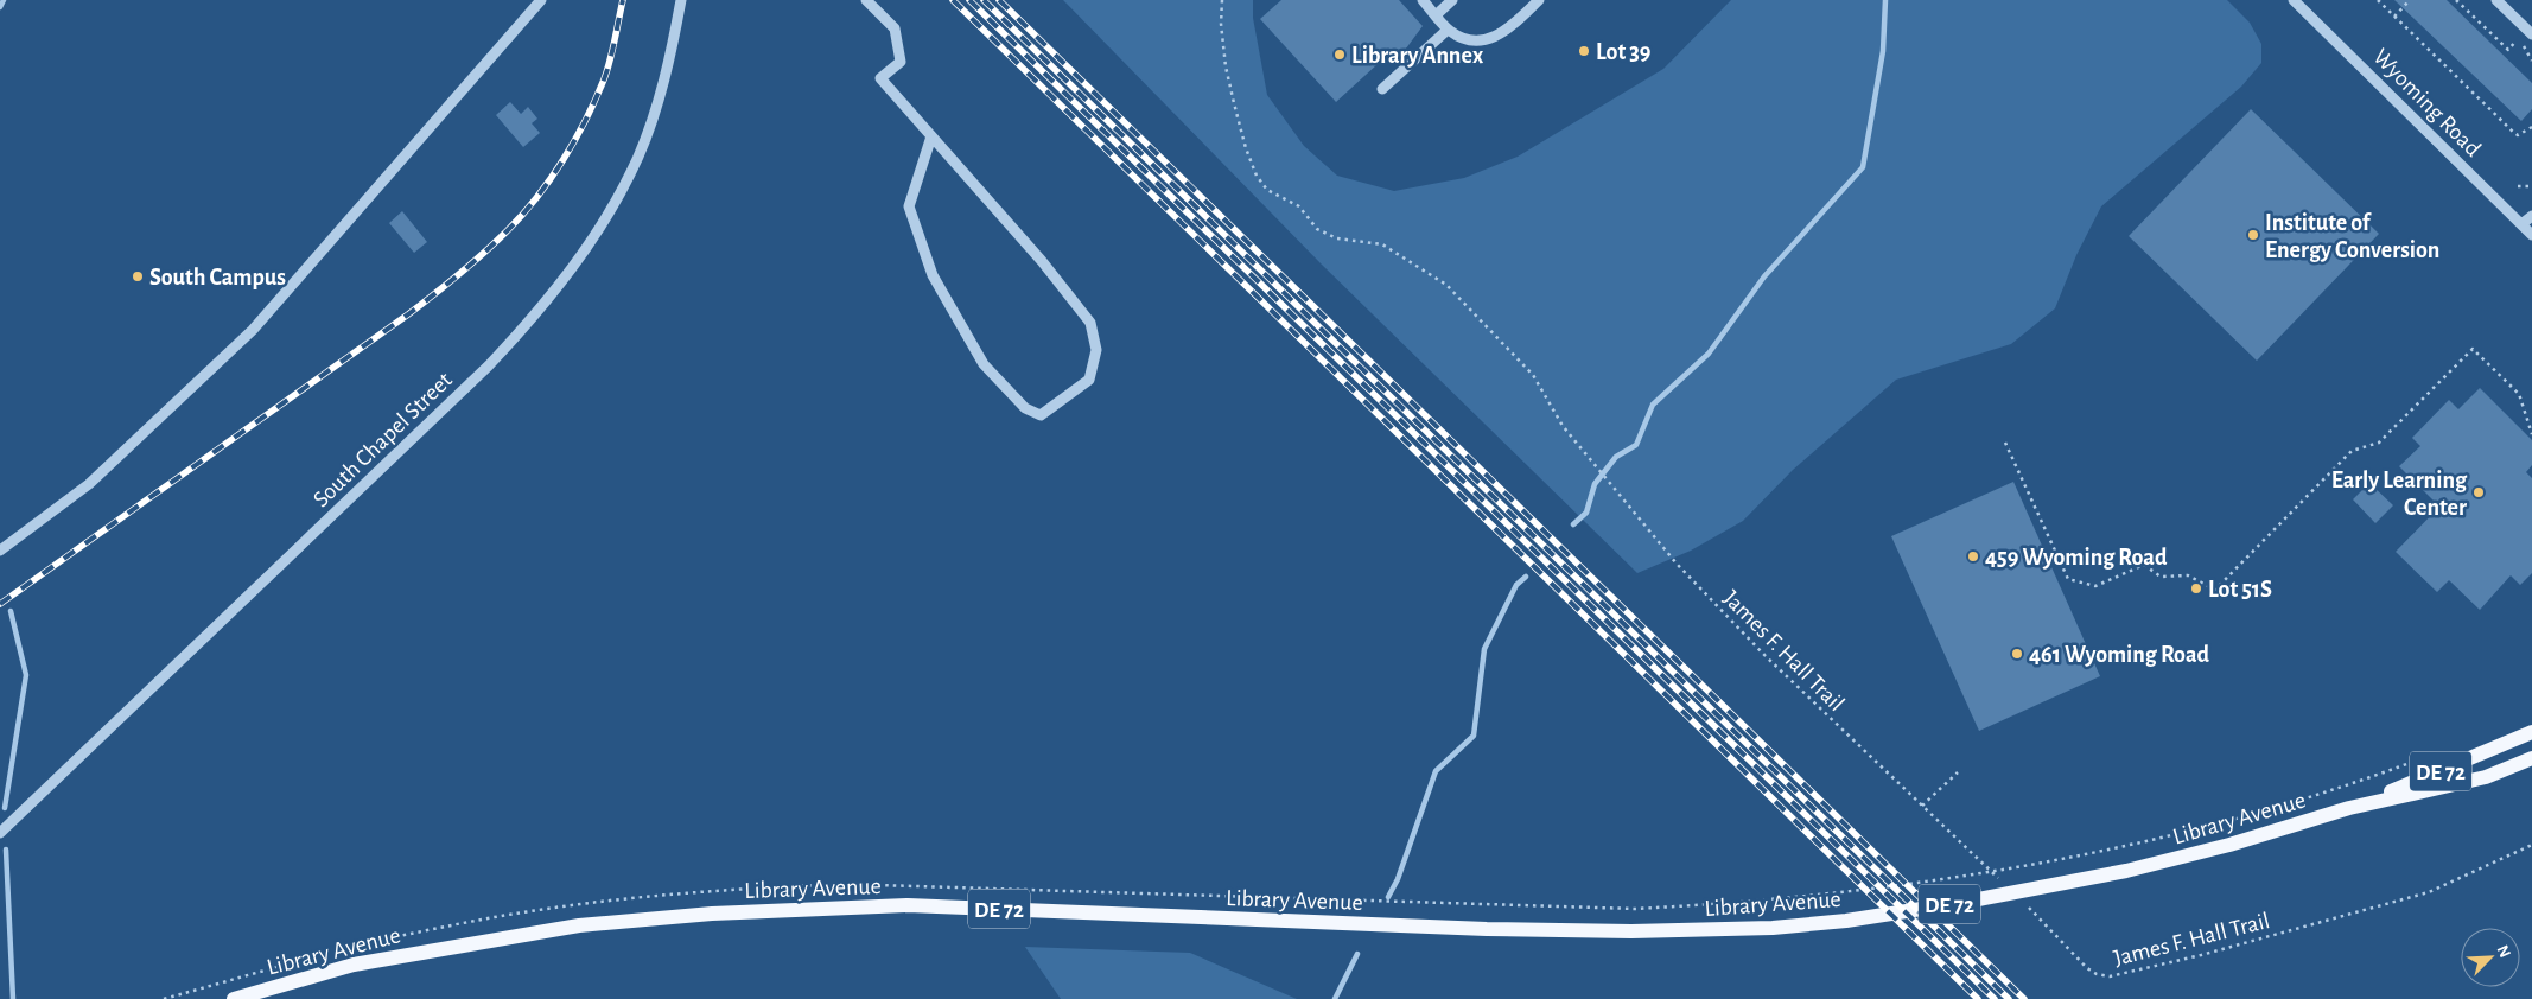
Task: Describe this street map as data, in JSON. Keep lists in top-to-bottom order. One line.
{"streets":{"main road":["DE 72","Library Avenue"],"street":["Wyoming Road","South Chapel Street"],"path":["James F. Hall Trail"]},"places":["Lot 39","Library Annex","Institute of Energy Conversion","South Campus","Early Learning Center","459 Wyoming Road","Lot 51S","461 Wyoming Road"],"north":"top right"}
